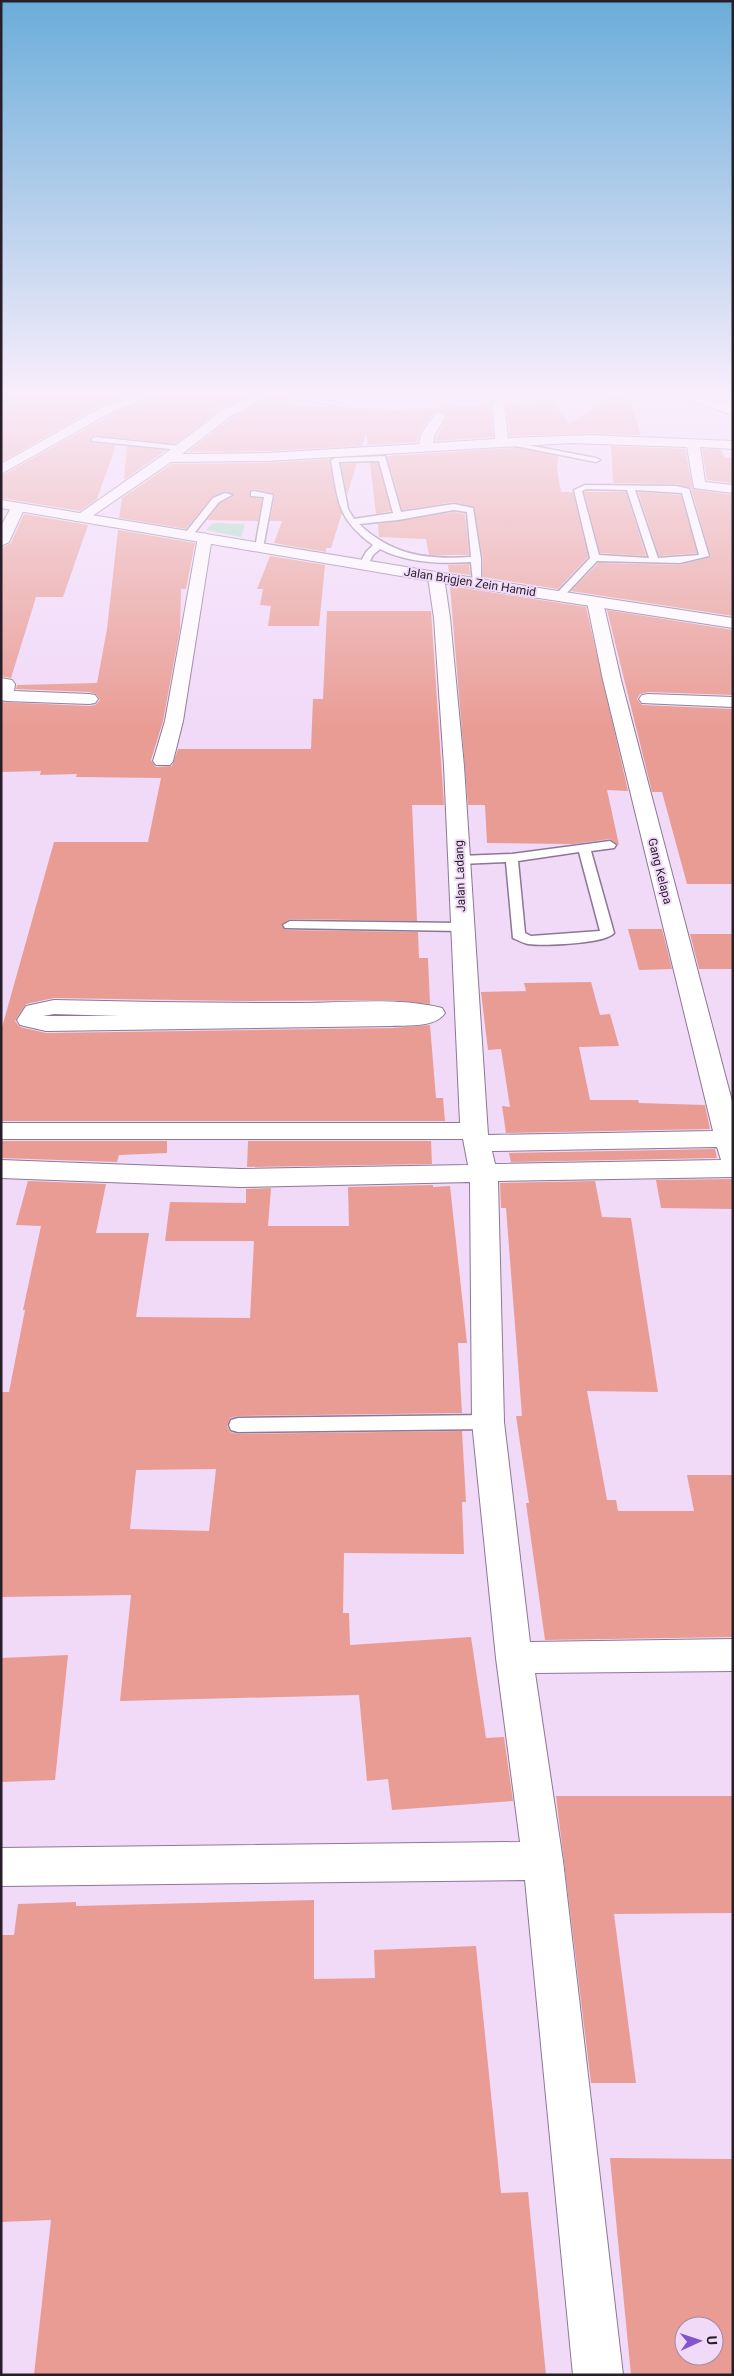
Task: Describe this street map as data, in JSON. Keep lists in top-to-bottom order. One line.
{"streets":{"street":["Jalan Brigjen Zein Hamid","Gang Kelapa","Jalan Ladang"]},"crossings":[["Jalan Brigjen Zein Hamid","Gang Kelapa"],["Jalan Brigjen Zein Hamid","Jalan Ladang"]],"north":"right"}
